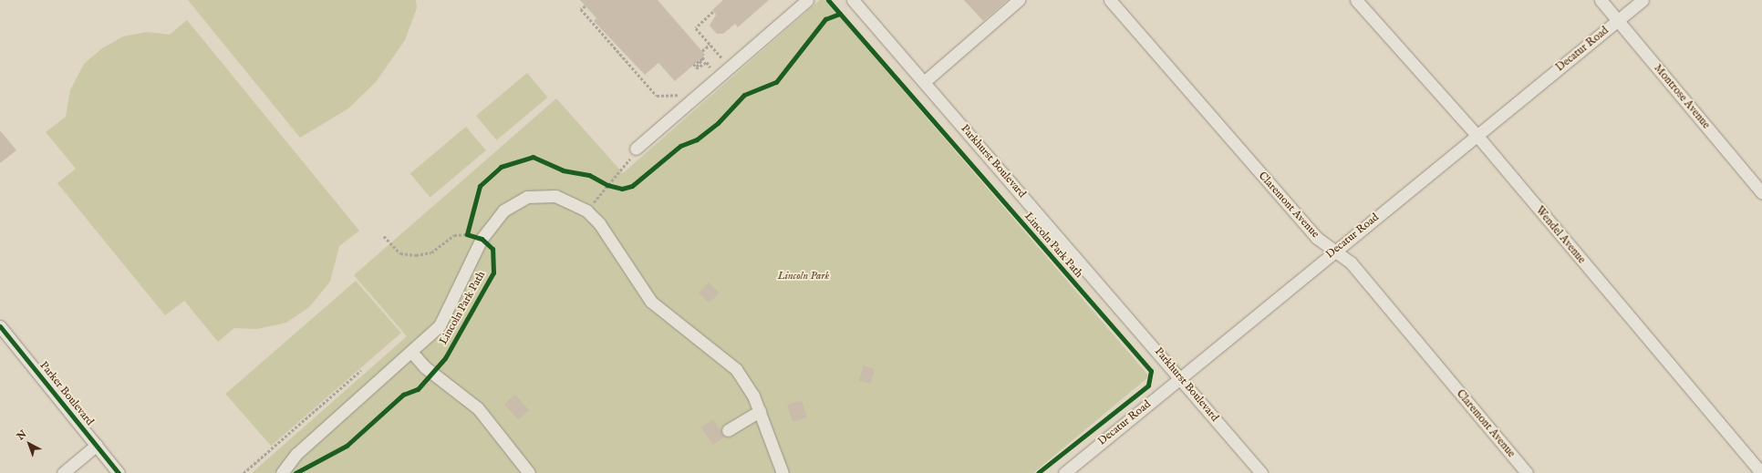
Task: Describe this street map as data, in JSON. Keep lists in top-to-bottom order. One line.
{"streets":{"street":["Decatur Road","Montrose Avenue","Parkhurst Boulevard","Claremont Avenue","Wendel Avenue","Parker Boulevard"],"cycle path":["Lincoln Park Path"]},"crossings":[["Decatur Road","Montrose Avenue"],["Decatur Road","Parkhurst Boulevard"],["Decatur Road","Claremont Avenue"],["Decatur Road","Wendel Avenue"]],"parks":["Lincoln Park"],"north":"top left"}
